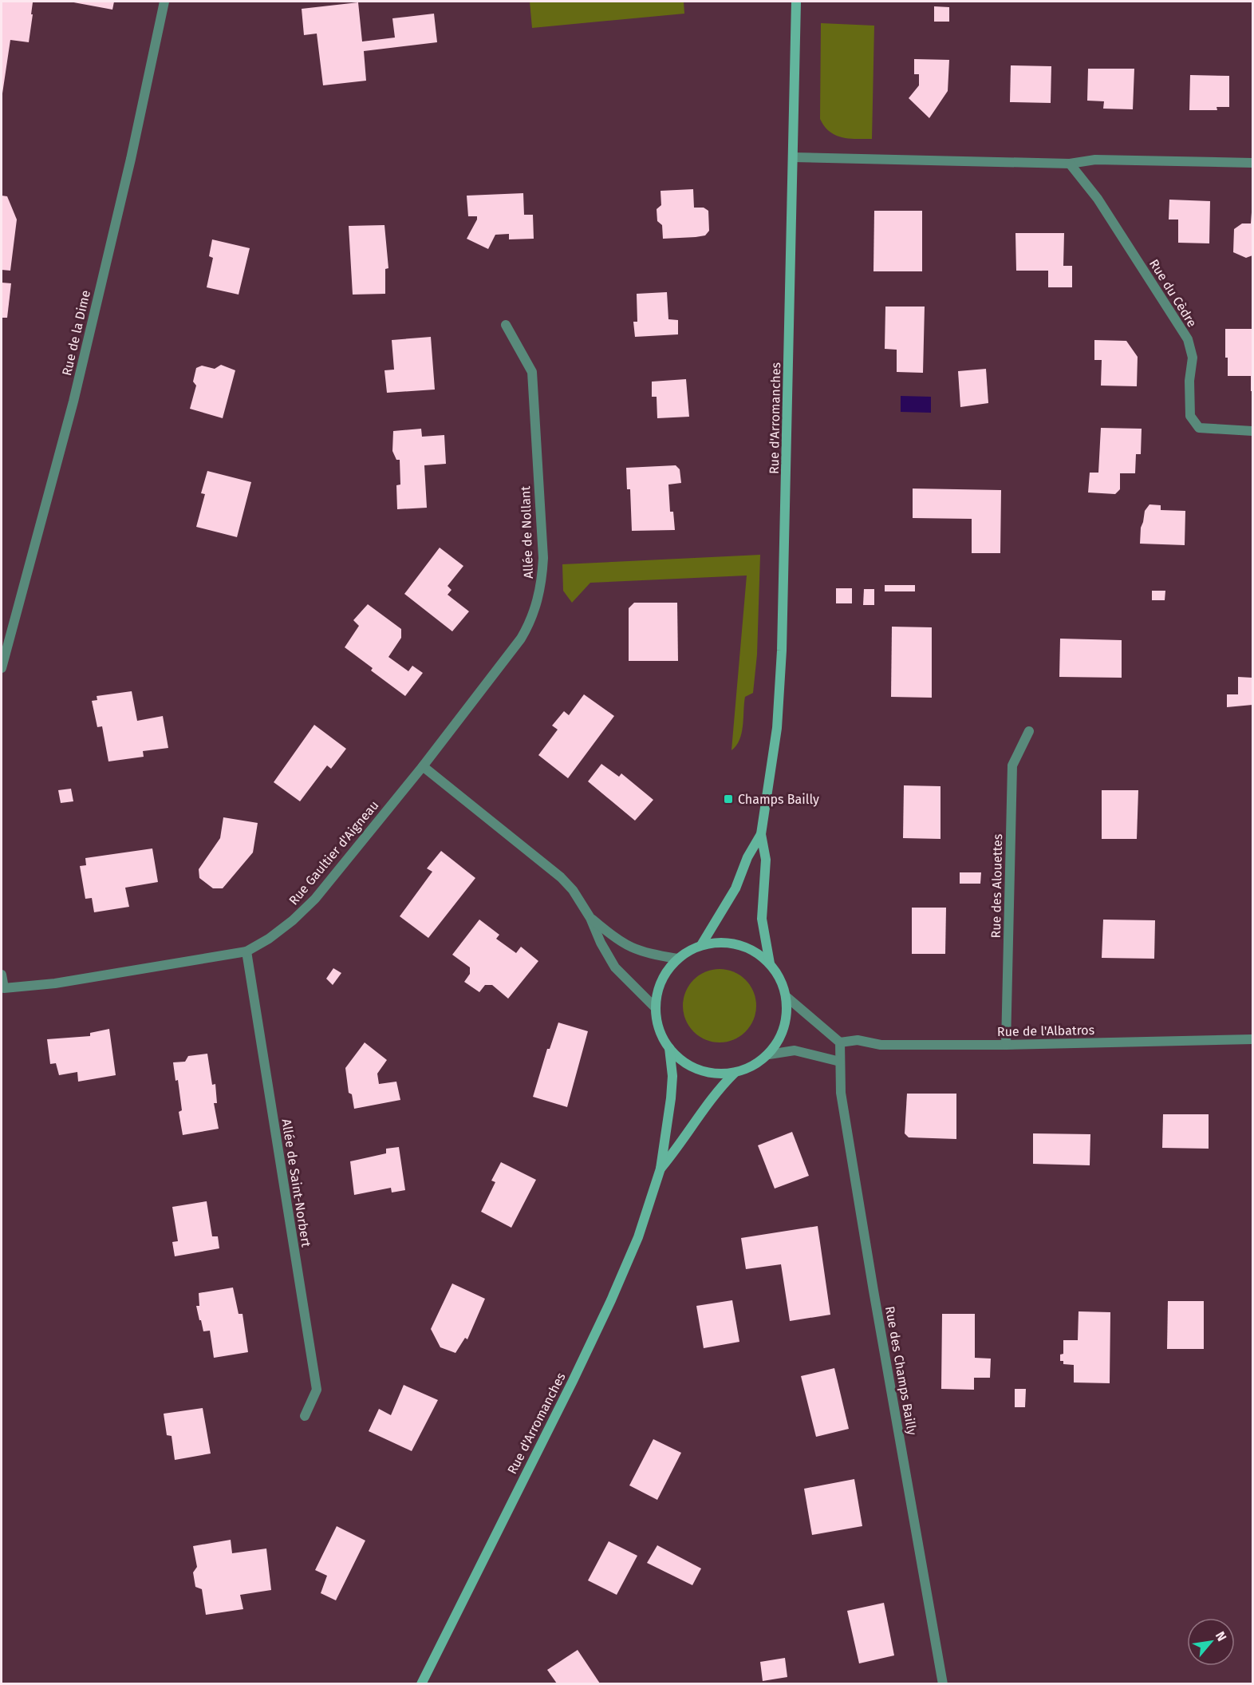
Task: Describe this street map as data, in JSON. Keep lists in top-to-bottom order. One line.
{"streets":{"main road":["Rue d'Arromanches"],"street":["Rue du Cèdre","Rue de la Dime","Allée de Nollant","Rue Gaultier d'Aigneau","Rue des Alouettes","Rue de l'Albatros","Allée de Saint-Norbert","Rue des Champs Bailly"]},"crossings":[["Allée de Nollant","Rue Gaultier d'Aigneau"],["Rue Gaultier d'Aigneau","Allée de Saint-Norbert"],["Rue des Alouettes","Rue de l'Albatros"],["Rue de l'Albatros","Rue des Champs Bailly"]],"places":{"transit":["Champs Bailly"]},"north":"top right"}
